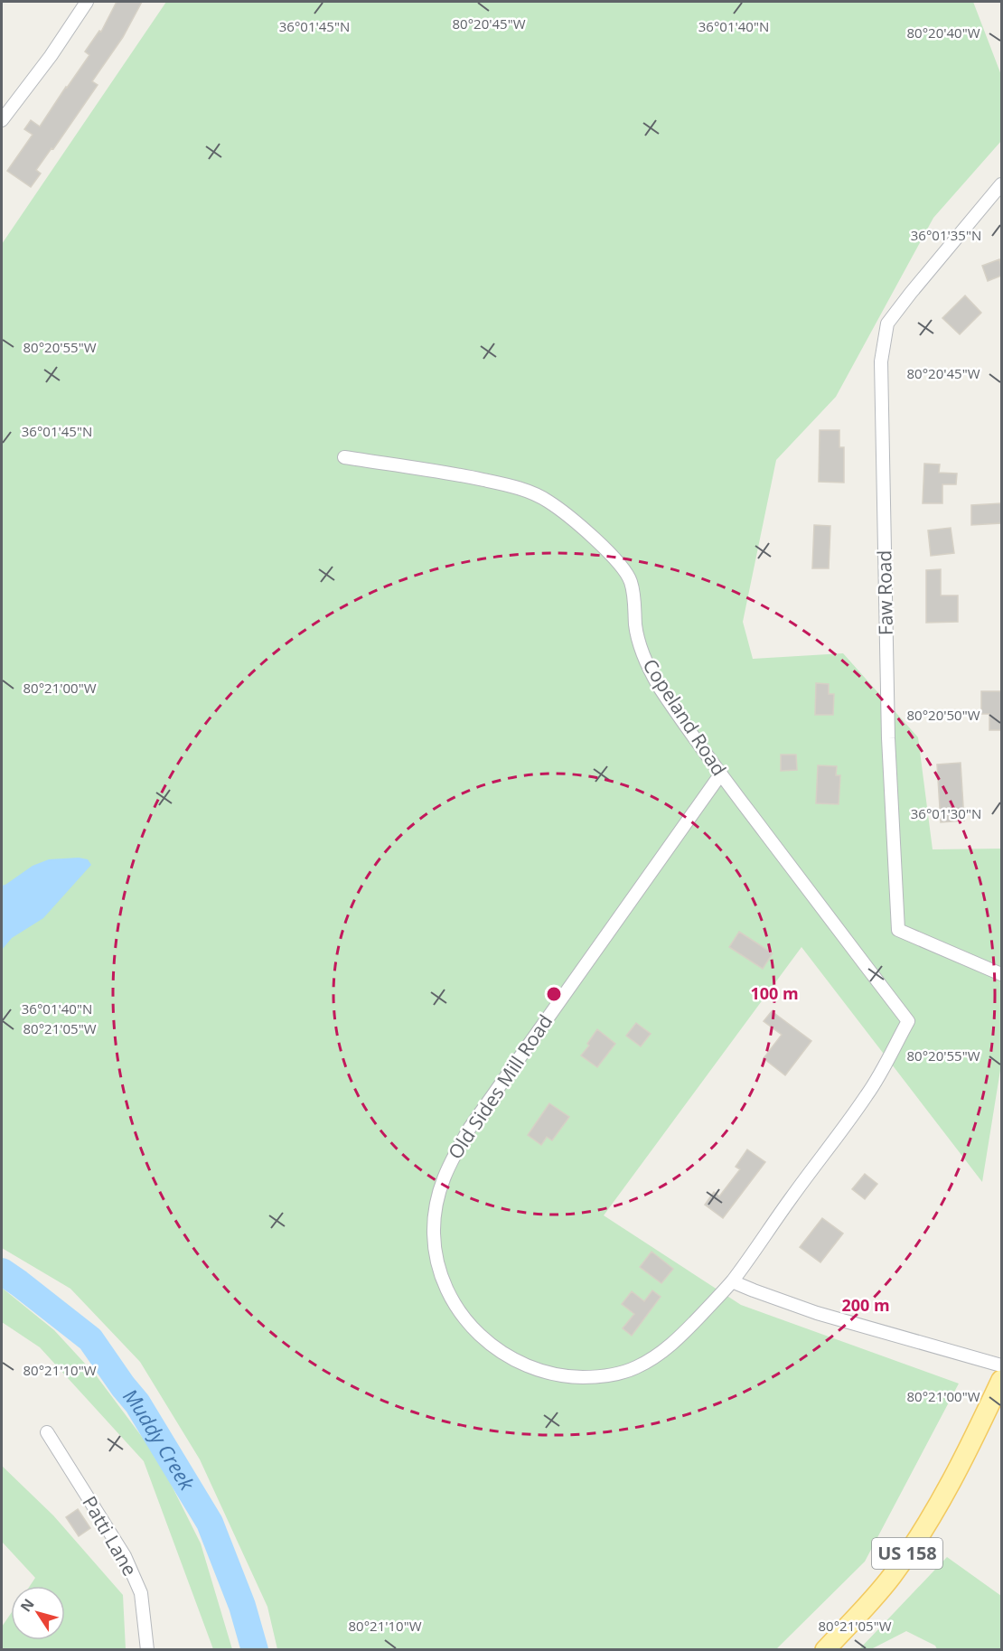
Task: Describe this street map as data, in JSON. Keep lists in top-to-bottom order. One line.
{"streets":{"main road":["US 158"],"street":["Faw Road","Copeland Road","Old Sides Mill Road","Patti Lane"]},"crossings":[["Copeland Road","Old Sides Mill Road"]],"water":["Muddy Creek"],"north":"top left","coordinates":["80°20'45\"W","36°01'45\"N","36°01'40\"N","80°20'40\"W","36°01'35\"N","80°20'55\"W","80°21'00\"W","80°20'50\"W","36°01'30\"N","80°21'05\"W","80°21'10\"W"],"rings":["100 m","200 m"]}
